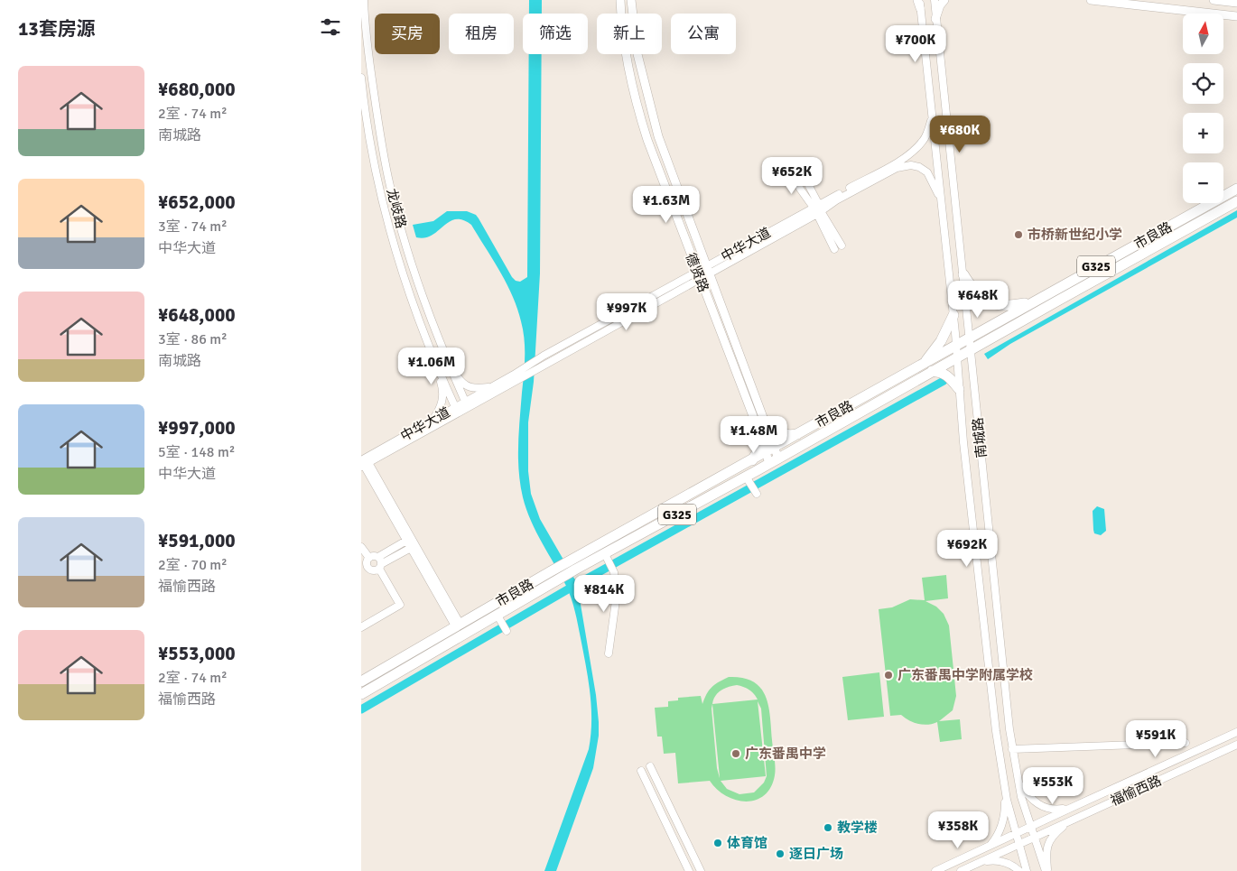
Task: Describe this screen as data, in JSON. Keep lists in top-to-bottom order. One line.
{"streets":{"highway":["市良路","G325"],"main road":["德贤路"],"street":["龙岐路","中华大道","南城路","福愉西路"]},"crossings":[["龙岐路","中华大道"],["市良路","德贤路"],["市良路","南城路"],["中华大道","德贤路"],["中华大道","南城路"],["南城路","福愉西路"]],"places":["市桥新世纪小学","广东番禺中学附属学校","广东番禺中学","教学楼","体育馆","逐日广场"],"north":"top","page":{"heading":"13套房源","map_buttons":["+","−"],"chip":["买房","租房","筛选","新上","公寓"],"price":["¥700K","¥680K","¥652K","¥1.63M","¥648K","¥997K","¥1.06M","¥1.48M","¥692K","¥814K","¥591K","¥553K","¥358K"],"list":[{"name":"¥680,000","note":"2室 · 74 m² · 南城路"},{"name":"¥652,000","note":"3室 · 74 m² · 中华大道"},{"name":"¥648,000","note":"3室 · 86 m² · 南城路"},{"name":"¥997,000","note":"5室 · 148 m² · 中华大道"},{"name":"¥591,000","note":"2室 · 70 m² · 福愉西路"},{"name":"¥553,000","note":"2室 · 74 m² · 福愉西路"}]}}
